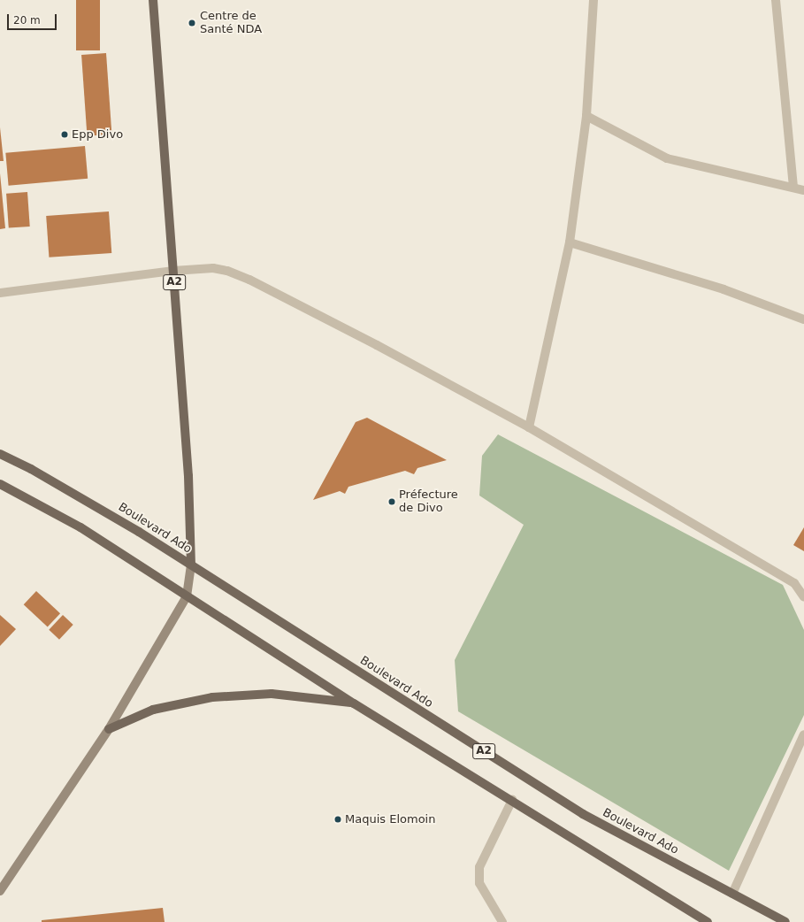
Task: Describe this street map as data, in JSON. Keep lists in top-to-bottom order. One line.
{"streets":{"main road":["A2","Boulevard Ado"]},"crossings":[["A2","Boulevard Ado"]],"places":["Centre de Santé NDA","Epp Divo","Préfecture de Divo","Maquis Elomoin"],"scale_bar":"20 m"}
